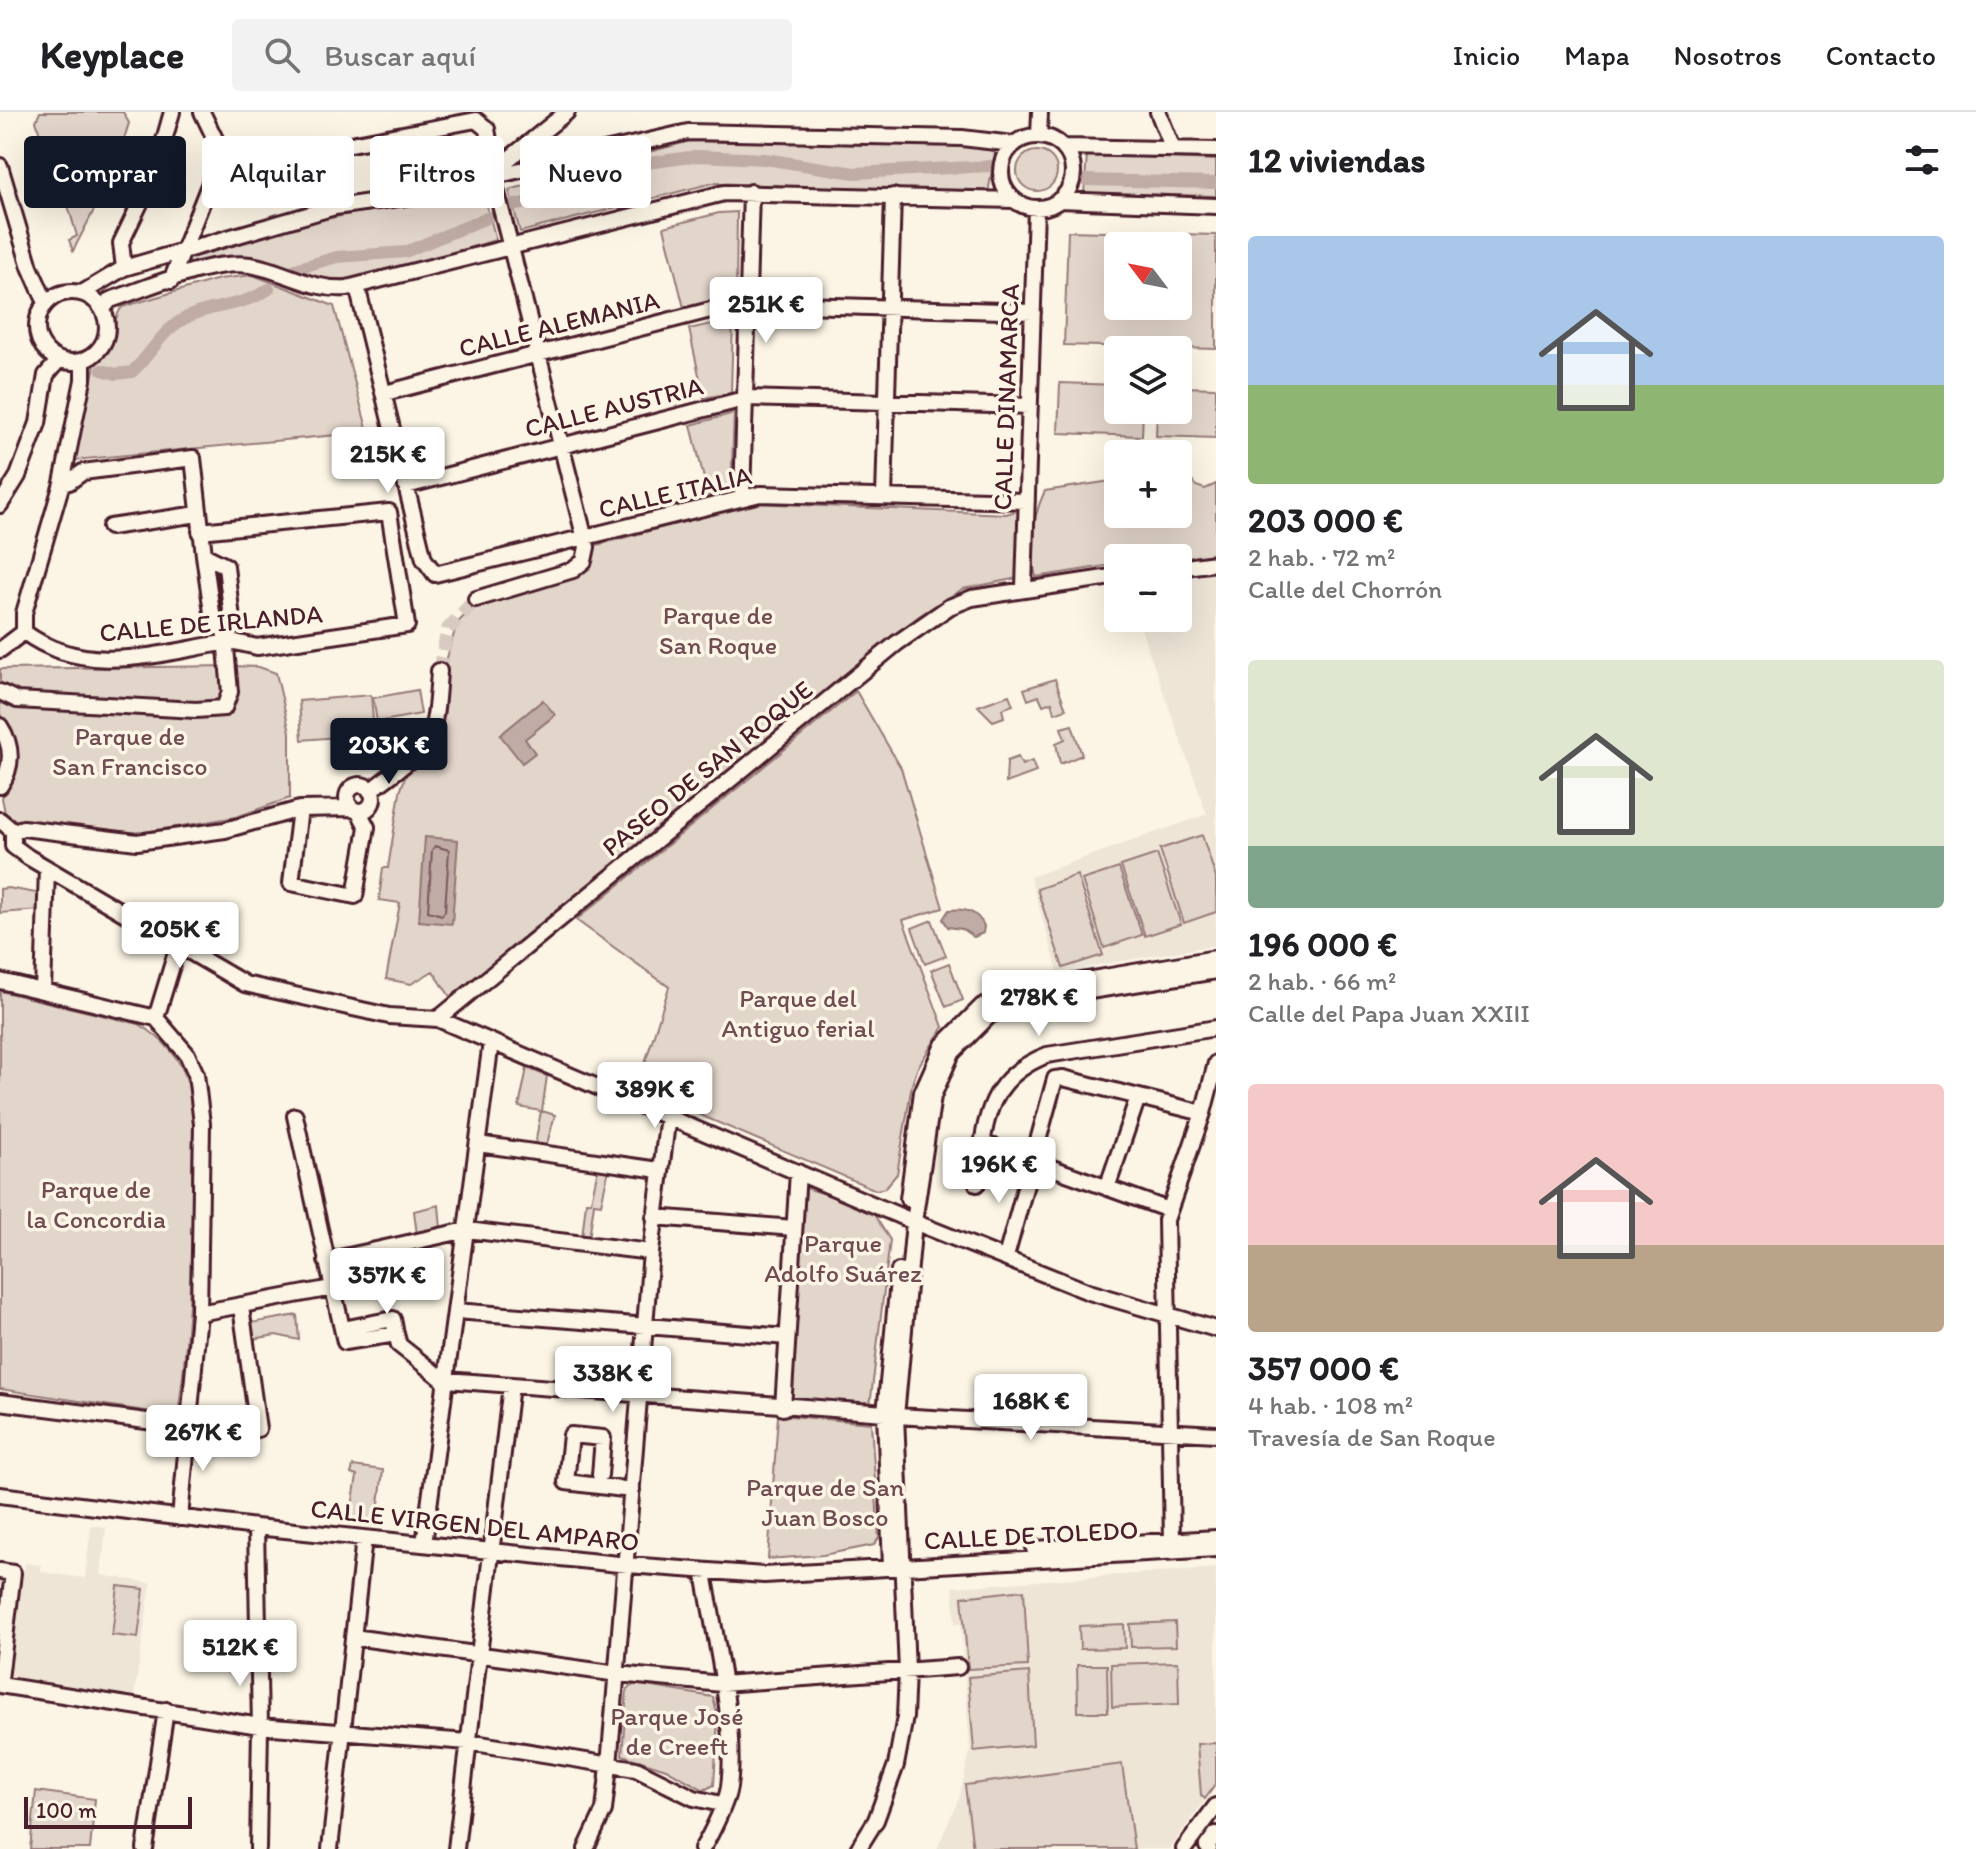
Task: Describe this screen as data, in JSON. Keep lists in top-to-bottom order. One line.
{"streets":{"street":["CALLE ALEMANIA","CALLE DINAMARCA","CALLE AUSTRIA","CALLE ITALIA","CALLE DE IRLANDA","PASEO DE SAN ROQUE","CALLE VIRGEN DEL AMPARO","CALLE DE TOLEDO"]},"crossings":[["CALLE ALEMANIA","CALLE DINAMARCA"],["CALLE DINAMARCA","CALLE AUSTRIA"],["CALLE DINAMARCA","CALLE ITALIA"],["CALLE DINAMARCA","PASEO DE SAN ROQUE"],["CALLE AUSTRIA","CALLE ITALIA"],["CALLE VIRGEN DEL AMPARO","CALLE DE TOLEDO"]],"parks":["Parque de San Roque","Parque de San Francisco","Parque del Antiguo ferial","Parque de la Concordia","Parque Adolfo Suárez","Parque de San Juan Bosco","Parque José de Creeft"],"scale_bar":"100 m","north":"top left","page":{"header":"Keyplace","search":"Buscar aquí","nav":["Inicio","Mapa","Nosotros","Contacto"],"heading":"12 viviendas","chip":["Comprar","Alquilar","Filtros","Nuevo"],"list":[{"name":"203 000 €","note":"2 hab. · 72 m² · Calle del Chorrón"},{"name":"196 000 €","note":"2 hab. · 66 m² · Calle del Papa Juan XXIII"},{"name":"357 000 €","note":"4 hab. · 108 m² · Travesía de San Roque"}],"map_buttons":["+","−"],"price":["251K €","215K €","203K €","205K €","278K €","389K €","196K €","357K €","338K €","168K €","267K €","512K €"],"scale":"100 m"}}
